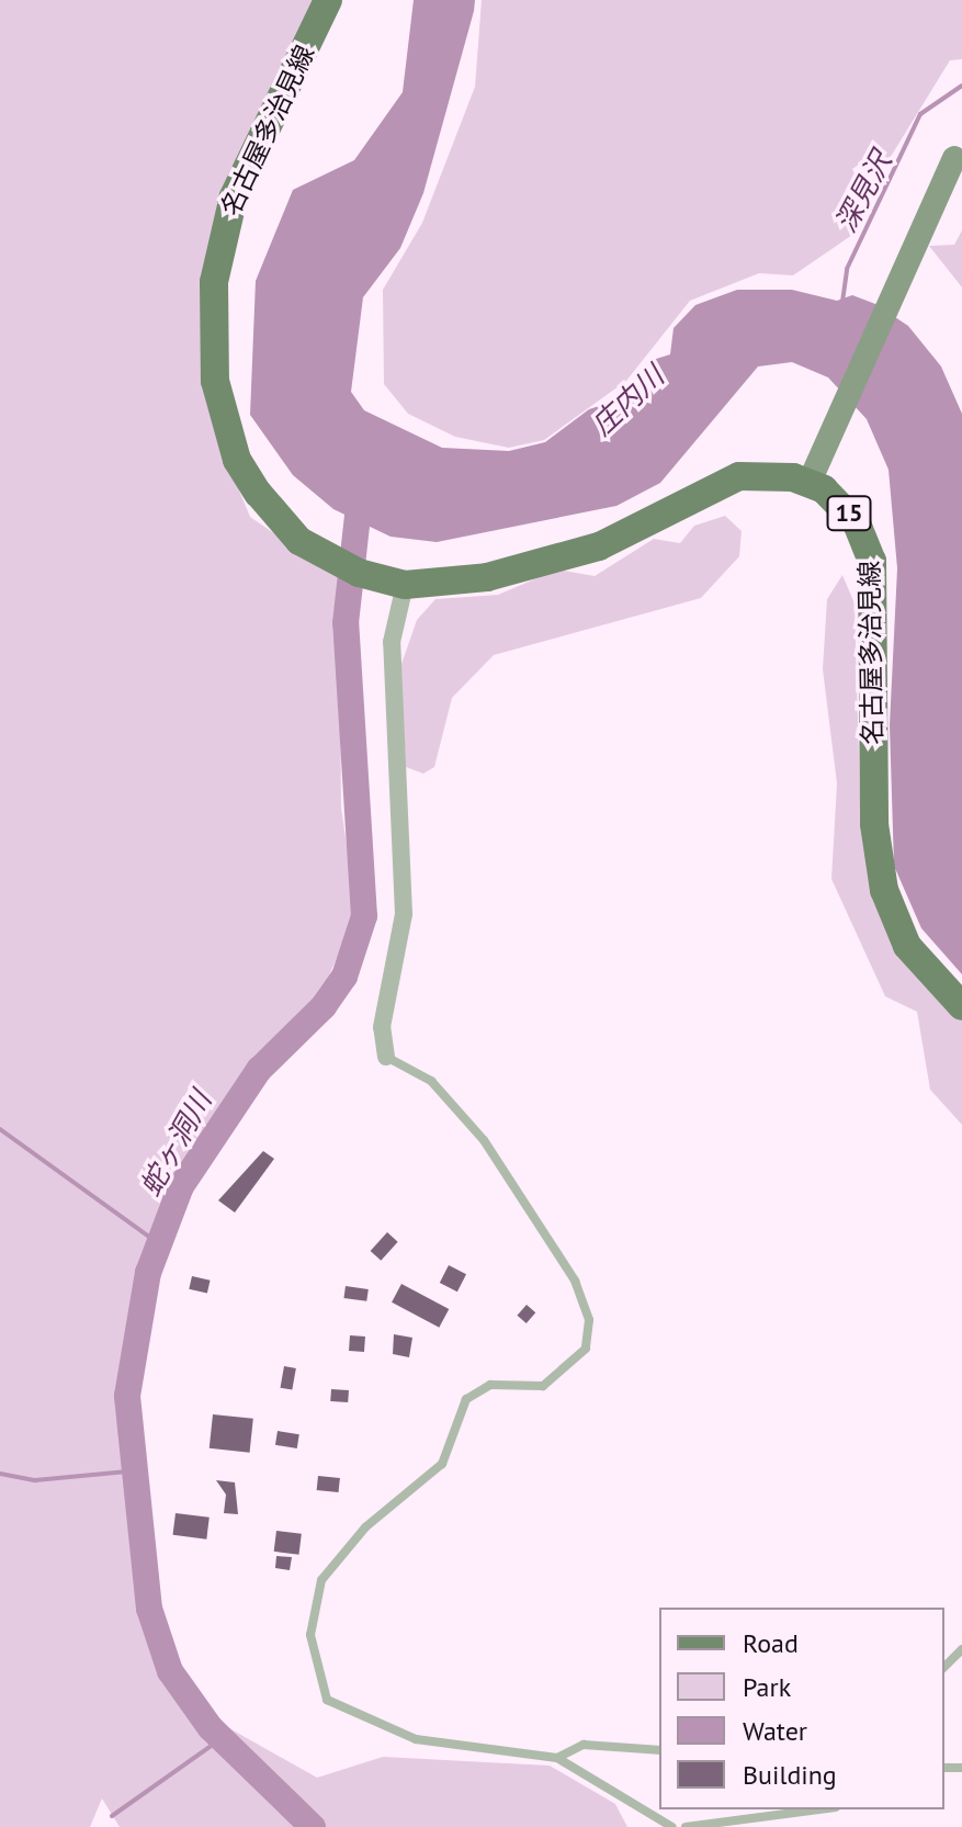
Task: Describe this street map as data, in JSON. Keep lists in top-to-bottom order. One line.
{"streets":{"main road":["名古屋多治見線","15"]},"water":["深見沢","庄内川","蛇ヶ洞川"],"legend":["Road","Park","Water","Building"]}
